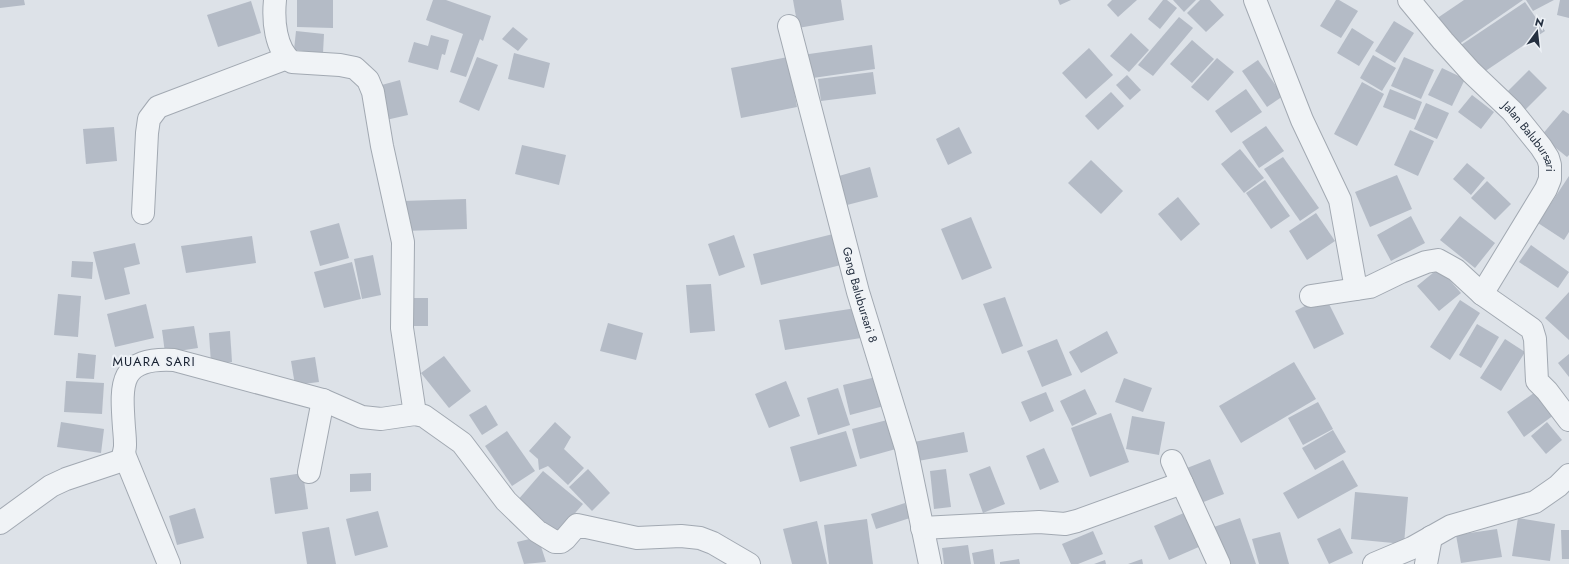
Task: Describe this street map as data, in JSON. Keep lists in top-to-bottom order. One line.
{"streets":{"street":["Jalan Balubursari","Gang Balubursari 8"]},"districts":["MUARA SARI"],"north":"top"}
